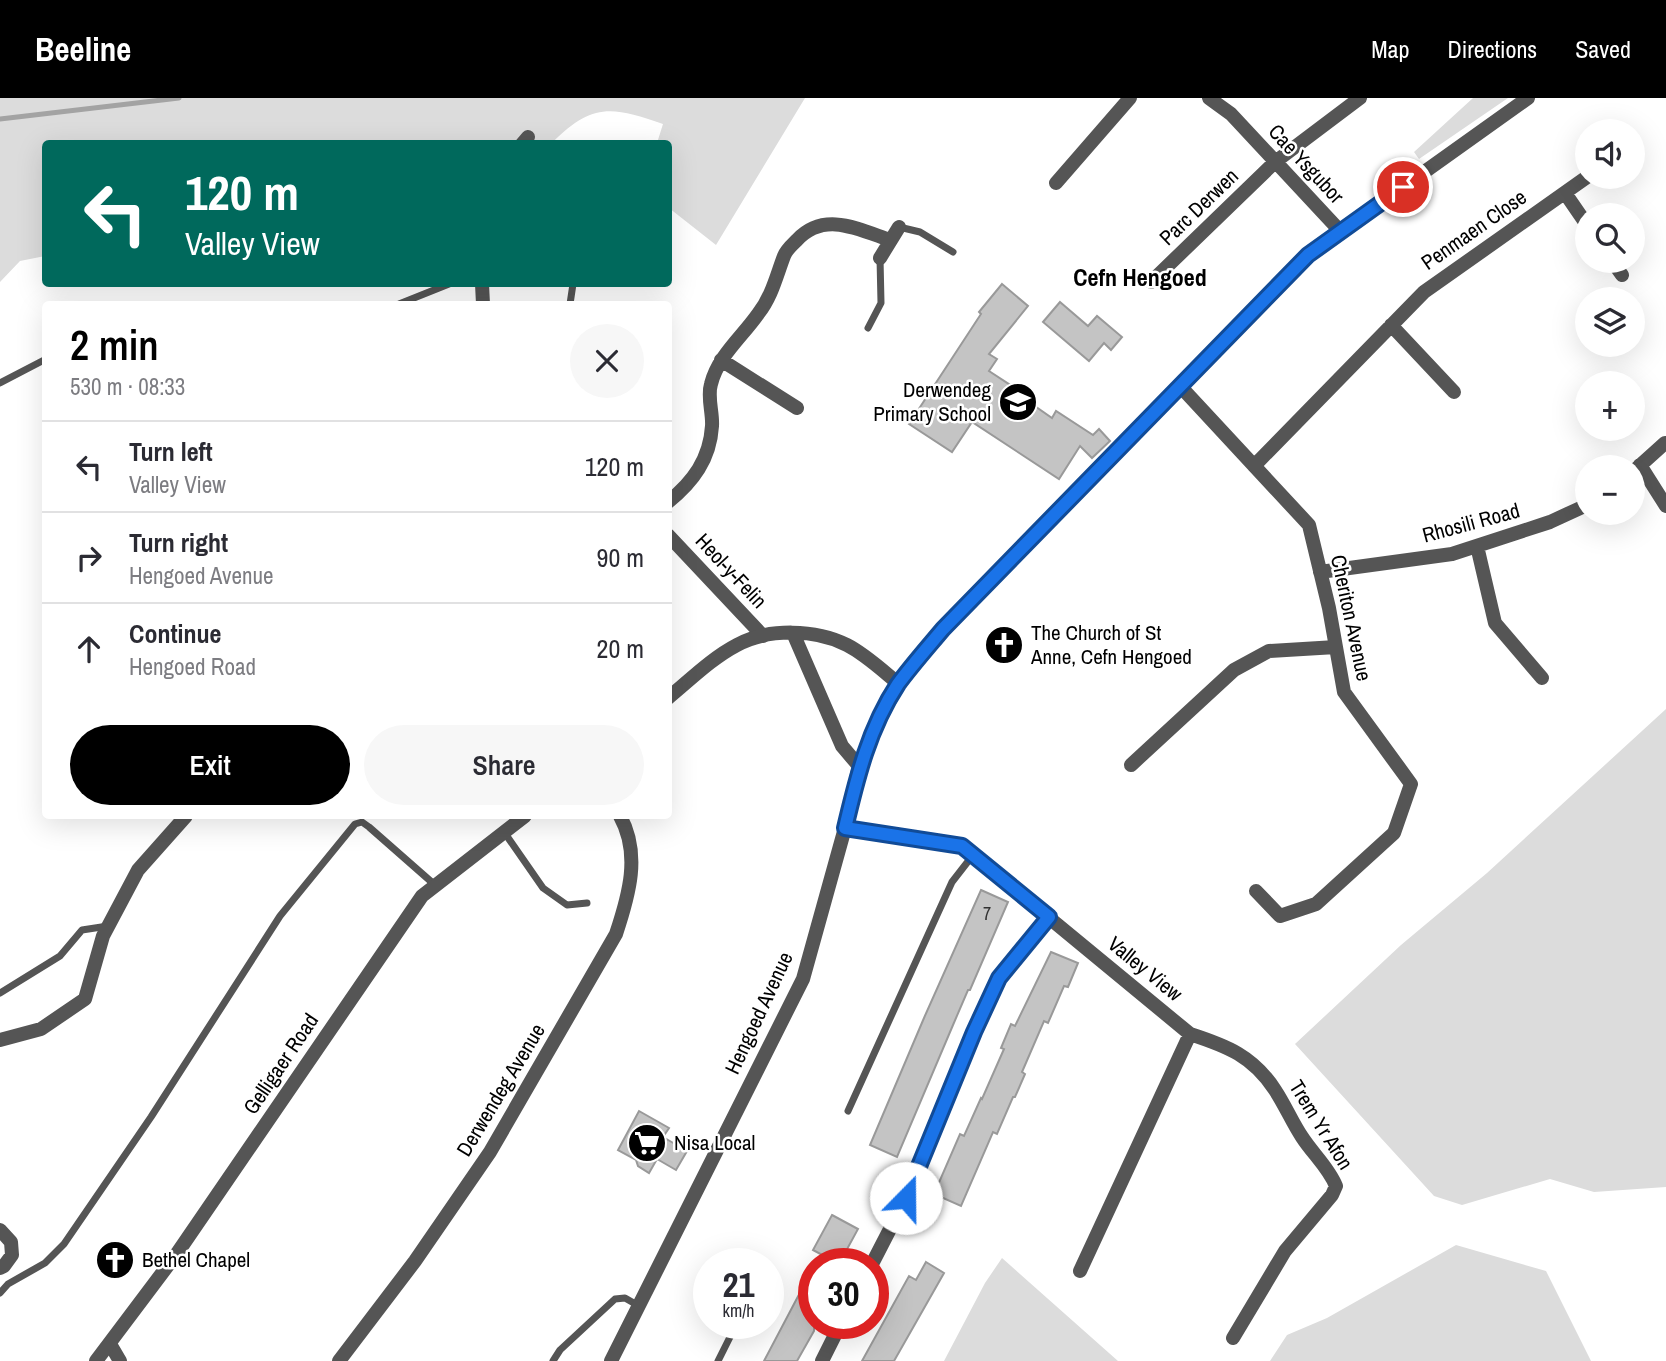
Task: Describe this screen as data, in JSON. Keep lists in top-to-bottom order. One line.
{"streets":{"street":["Cae Ysgubor","Parc Derwen","Penmaen Close","Rhosili Road","Heol-y-Felin","Cheriton Avenue","Valley View","Hengoed Avenue","Gelligaer Road","Derwendeg Avenue","Trem Yr Afon"]},"crossings":[["Cae Ysgubor","Parc Derwen"],["Cae Ysgubor","Hengoed Avenue"],["Penmaen Close","Cheriton Avenue"],["Rhosili Road","Cheriton Avenue"],["Cheriton Avenue","Hengoed Avenue"],["Valley View","Hengoed Avenue"],["Valley View","Trem Yr Afon"]],"districts":["Cefn Hengoed"],"places":{"school or university":["Derwendeg Primary School"],"church":["The Church of St Anne, Cefn Hengoed","Bethel Chapel"],"supermarket":["Nisa Local"]},"house_numbers":["7"],"page":{"header":"Beeline","nav":["Map","Directions","Saved"],"map_buttons":["+","−"],"turn":["120 m","Valley View"],"heading":["2 min","530 m · 08:33"],"list":[{"name":"Turn left","note":"Valley View","value":"120 m"},{"name":"Turn right","note":"Hengoed Avenue","value":"90 m"},{"name":"Continue","note":"Hengoed Road","value":"20 m"}],"buttons":["Exit","Share"],"speed":"21 km/h","limit":"30"}}
